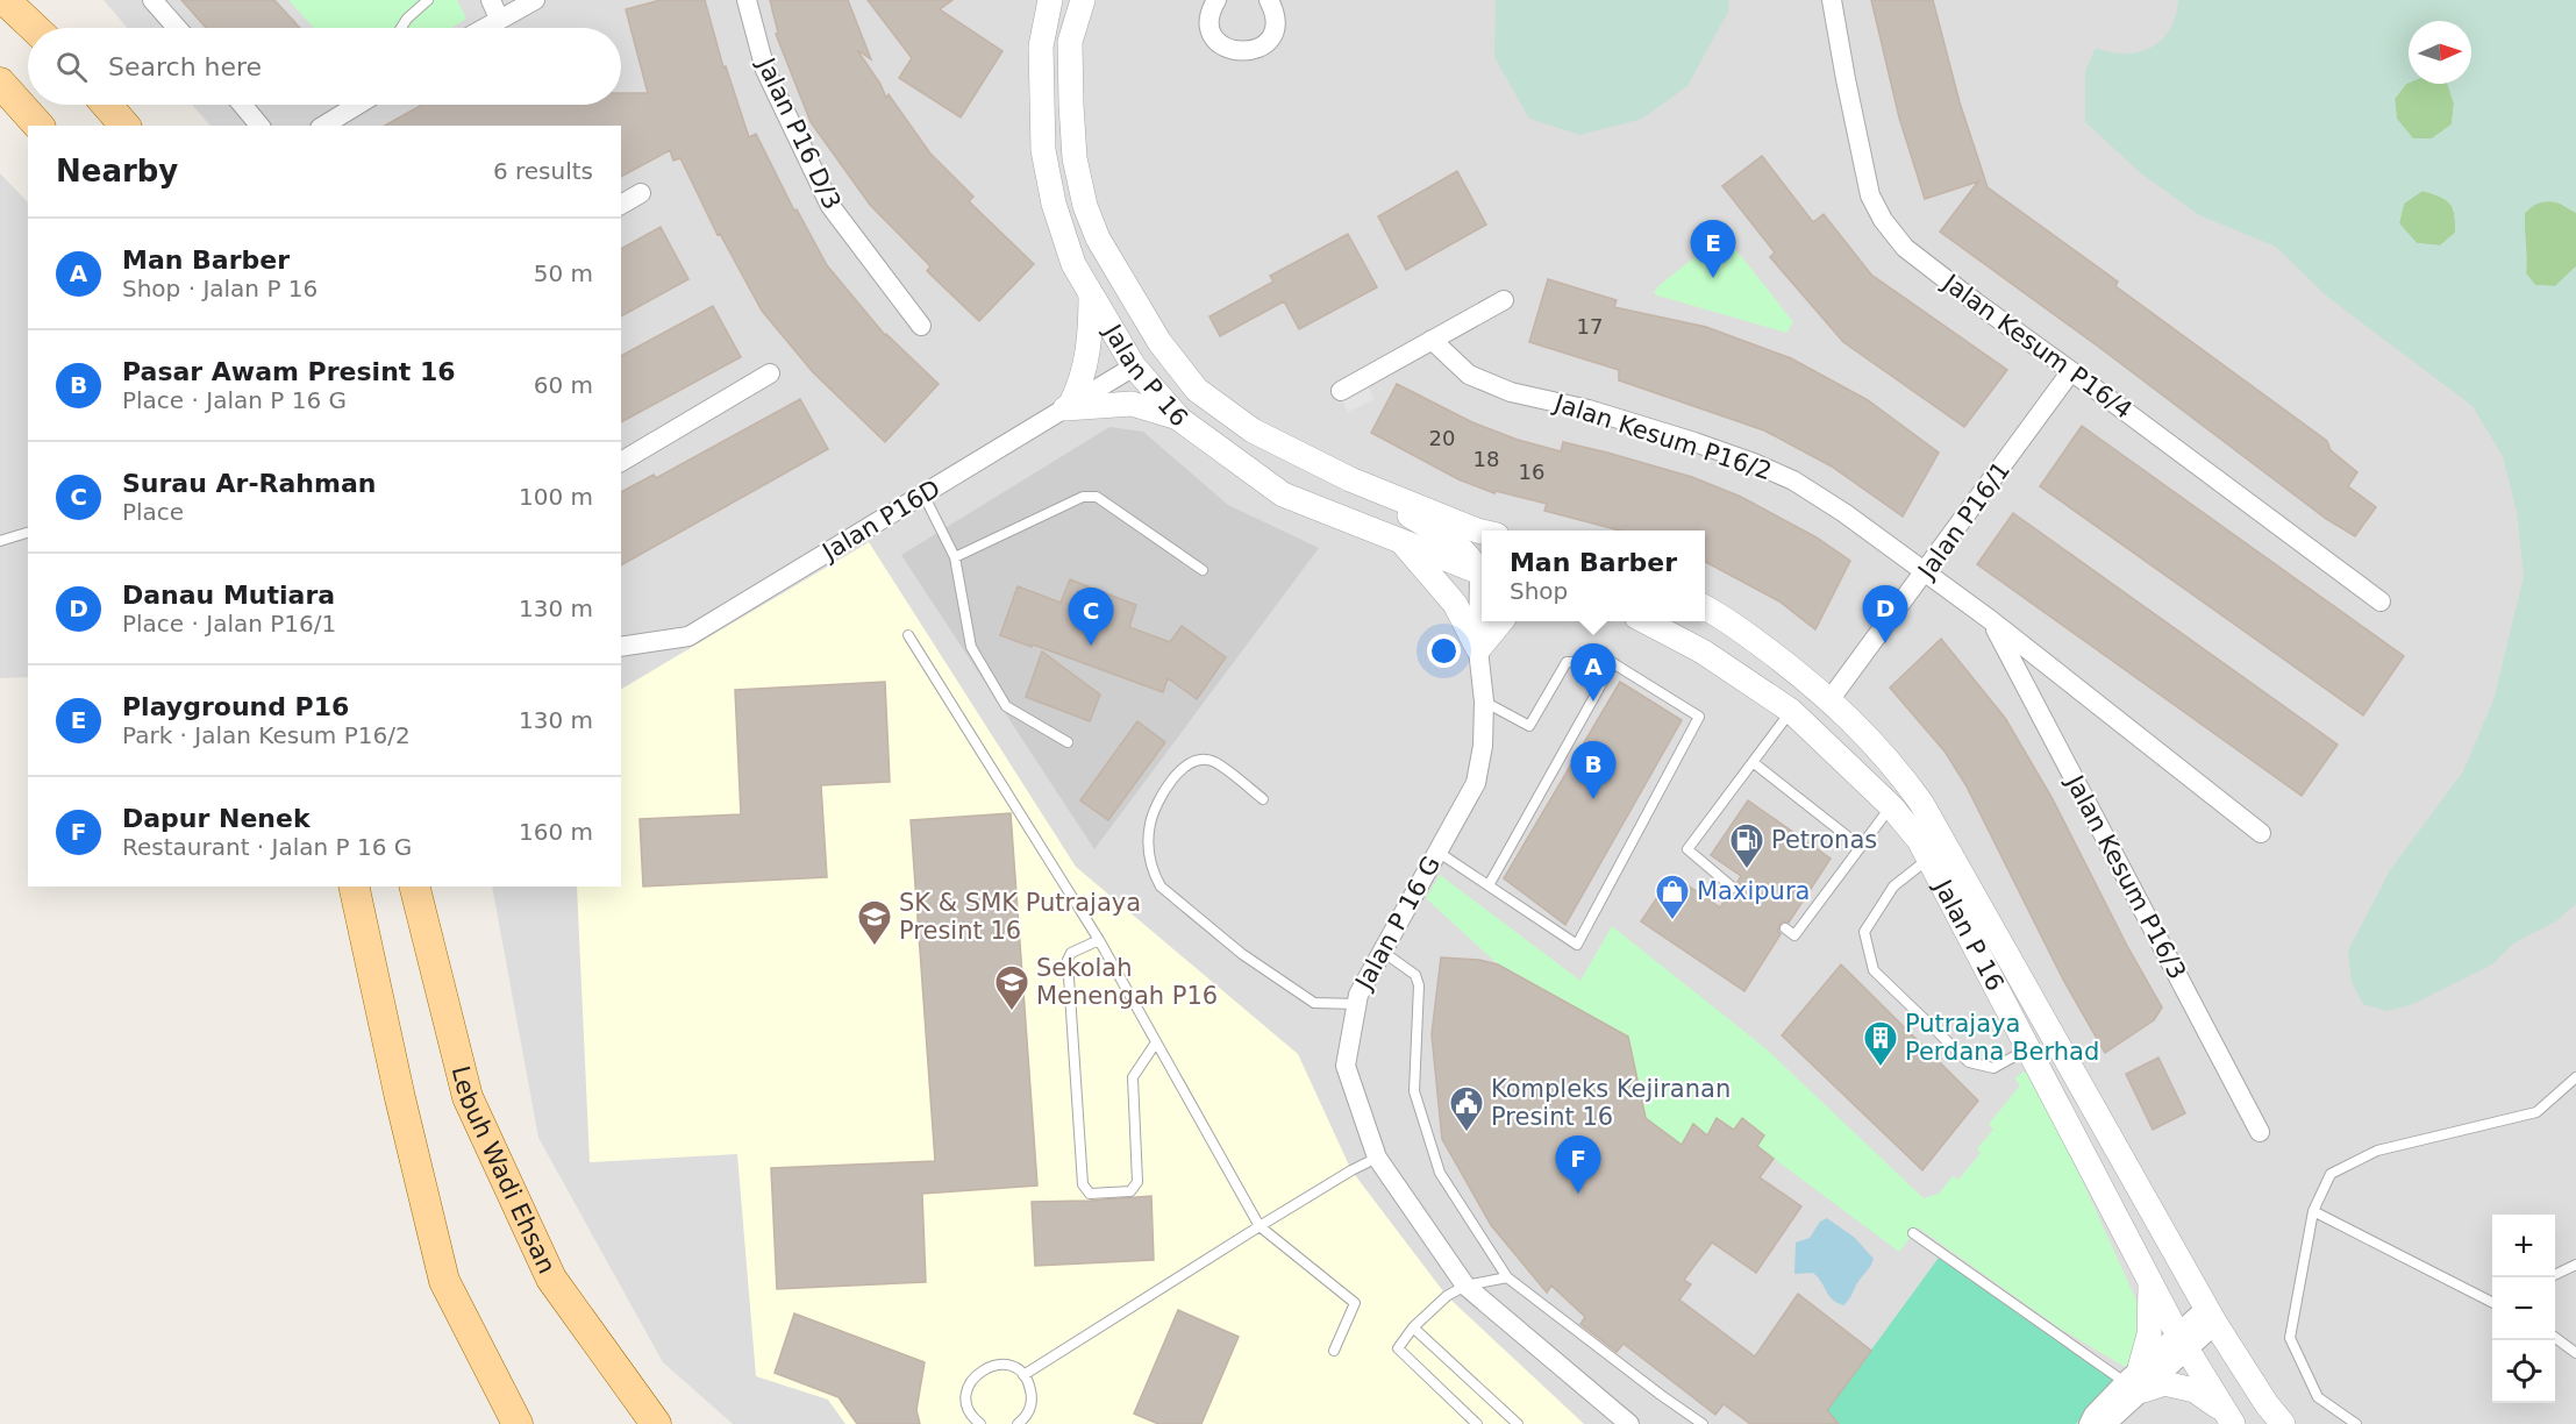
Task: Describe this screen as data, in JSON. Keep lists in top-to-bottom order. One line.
{"streets":{"main road":["Lebuh Wadi Ehsan"],"street":["Jalan P16 D/3","Jalan Kesum P16/4","Jalan P 16","Jalan Kesum P16/2","Jalan P16D","Jalan P16/1","Jalan Kesum P16/3","Jalan P 16 G"]},"crossings":[["Jalan Kesum P16/4","Jalan P16/1"],["Jalan P 16","Jalan P16D"],["Jalan P 16","Jalan P16/1"],["Jalan Kesum P16/2","Jalan P16/1"],["Jalan Kesum P16/2","Jalan Kesum P16/3"],["Jalan P16/1","Jalan Kesum P16/3"]],"places":{"fuel station":["Petronas"],"shop":["Maxipura"],"school or university":["SK & SMK Putrajaya Presint 16","Sekolah Menengah P16"],"building":["Putrajaya Perdana Berhad"],"public building":["Kompleks Kejiranan Presint 16"]},"house_numbers":["17","20","18","16"],"north":"right","page":{"search":"Search here","heading":["Nearby","6 results"],"list":[{"mark":"A","name":"Man Barber","note":"Shop · Jalan P 16","value":"50 m"},{"mark":"B","name":"Pasar Awam Presint 16","note":"Place · Jalan P 16 G","value":"60 m"},{"mark":"C","name":"Surau Ar-Rahman","note":"Place","value":"100 m"},{"mark":"D","name":"Danau Mutiara","note":"Place · Jalan P16/1","value":"130 m"},{"mark":"E","name":"Playground P16","note":"Park · Jalan Kesum P16/2","value":"130 m"},{"mark":"F","name":"Dapur Nenek","note":"Restaurant · Jalan P 16 G","value":"160 m"}],"pins":["E","D","C","A","B","F"],"popup":["Man Barber","Shop"],"map_buttons":["+","−"]}}
